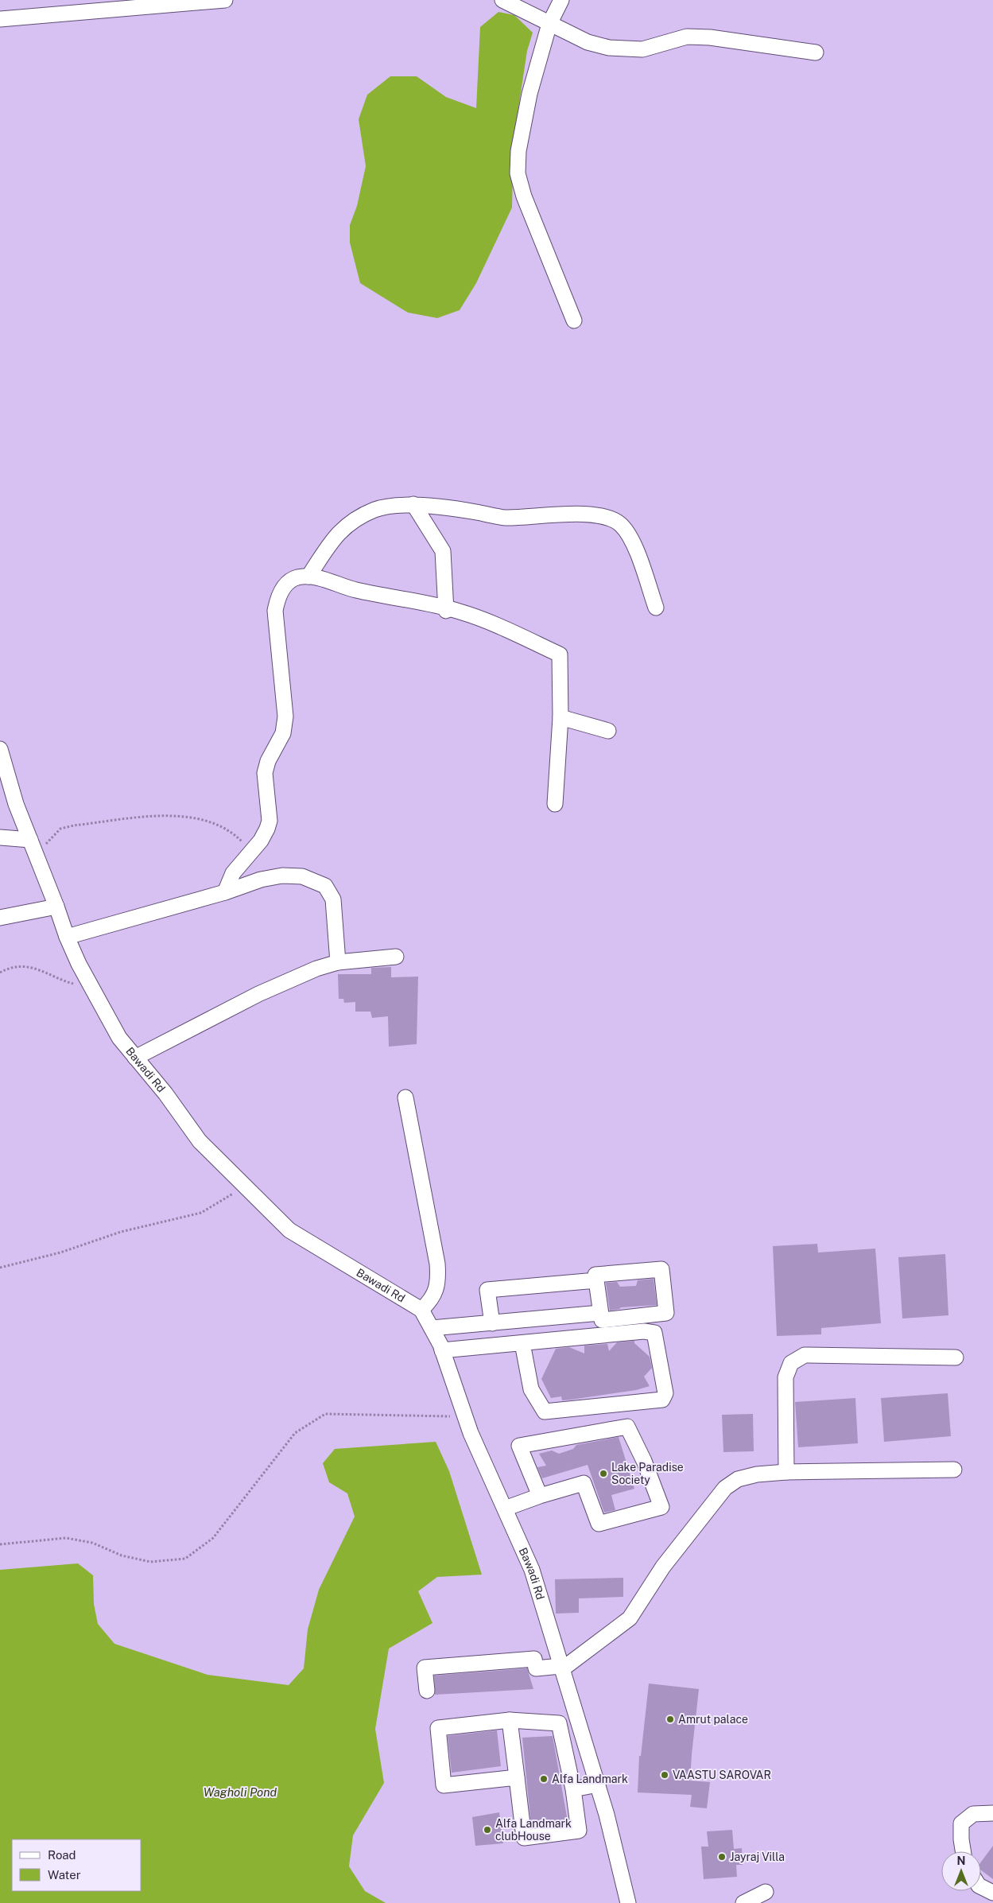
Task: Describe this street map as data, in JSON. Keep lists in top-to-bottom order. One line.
{"streets":{"street":["Bawadi Rd"]},"water":["Wagholi Pond"],"places":["Lake Paradise Society","Amrut palace","VAASTU SAROVAR","Alfa Landmark","Alfa Landmark clubHouse","Jayraj Villa"],"legend":["Road","Water"],"north":"top"}
